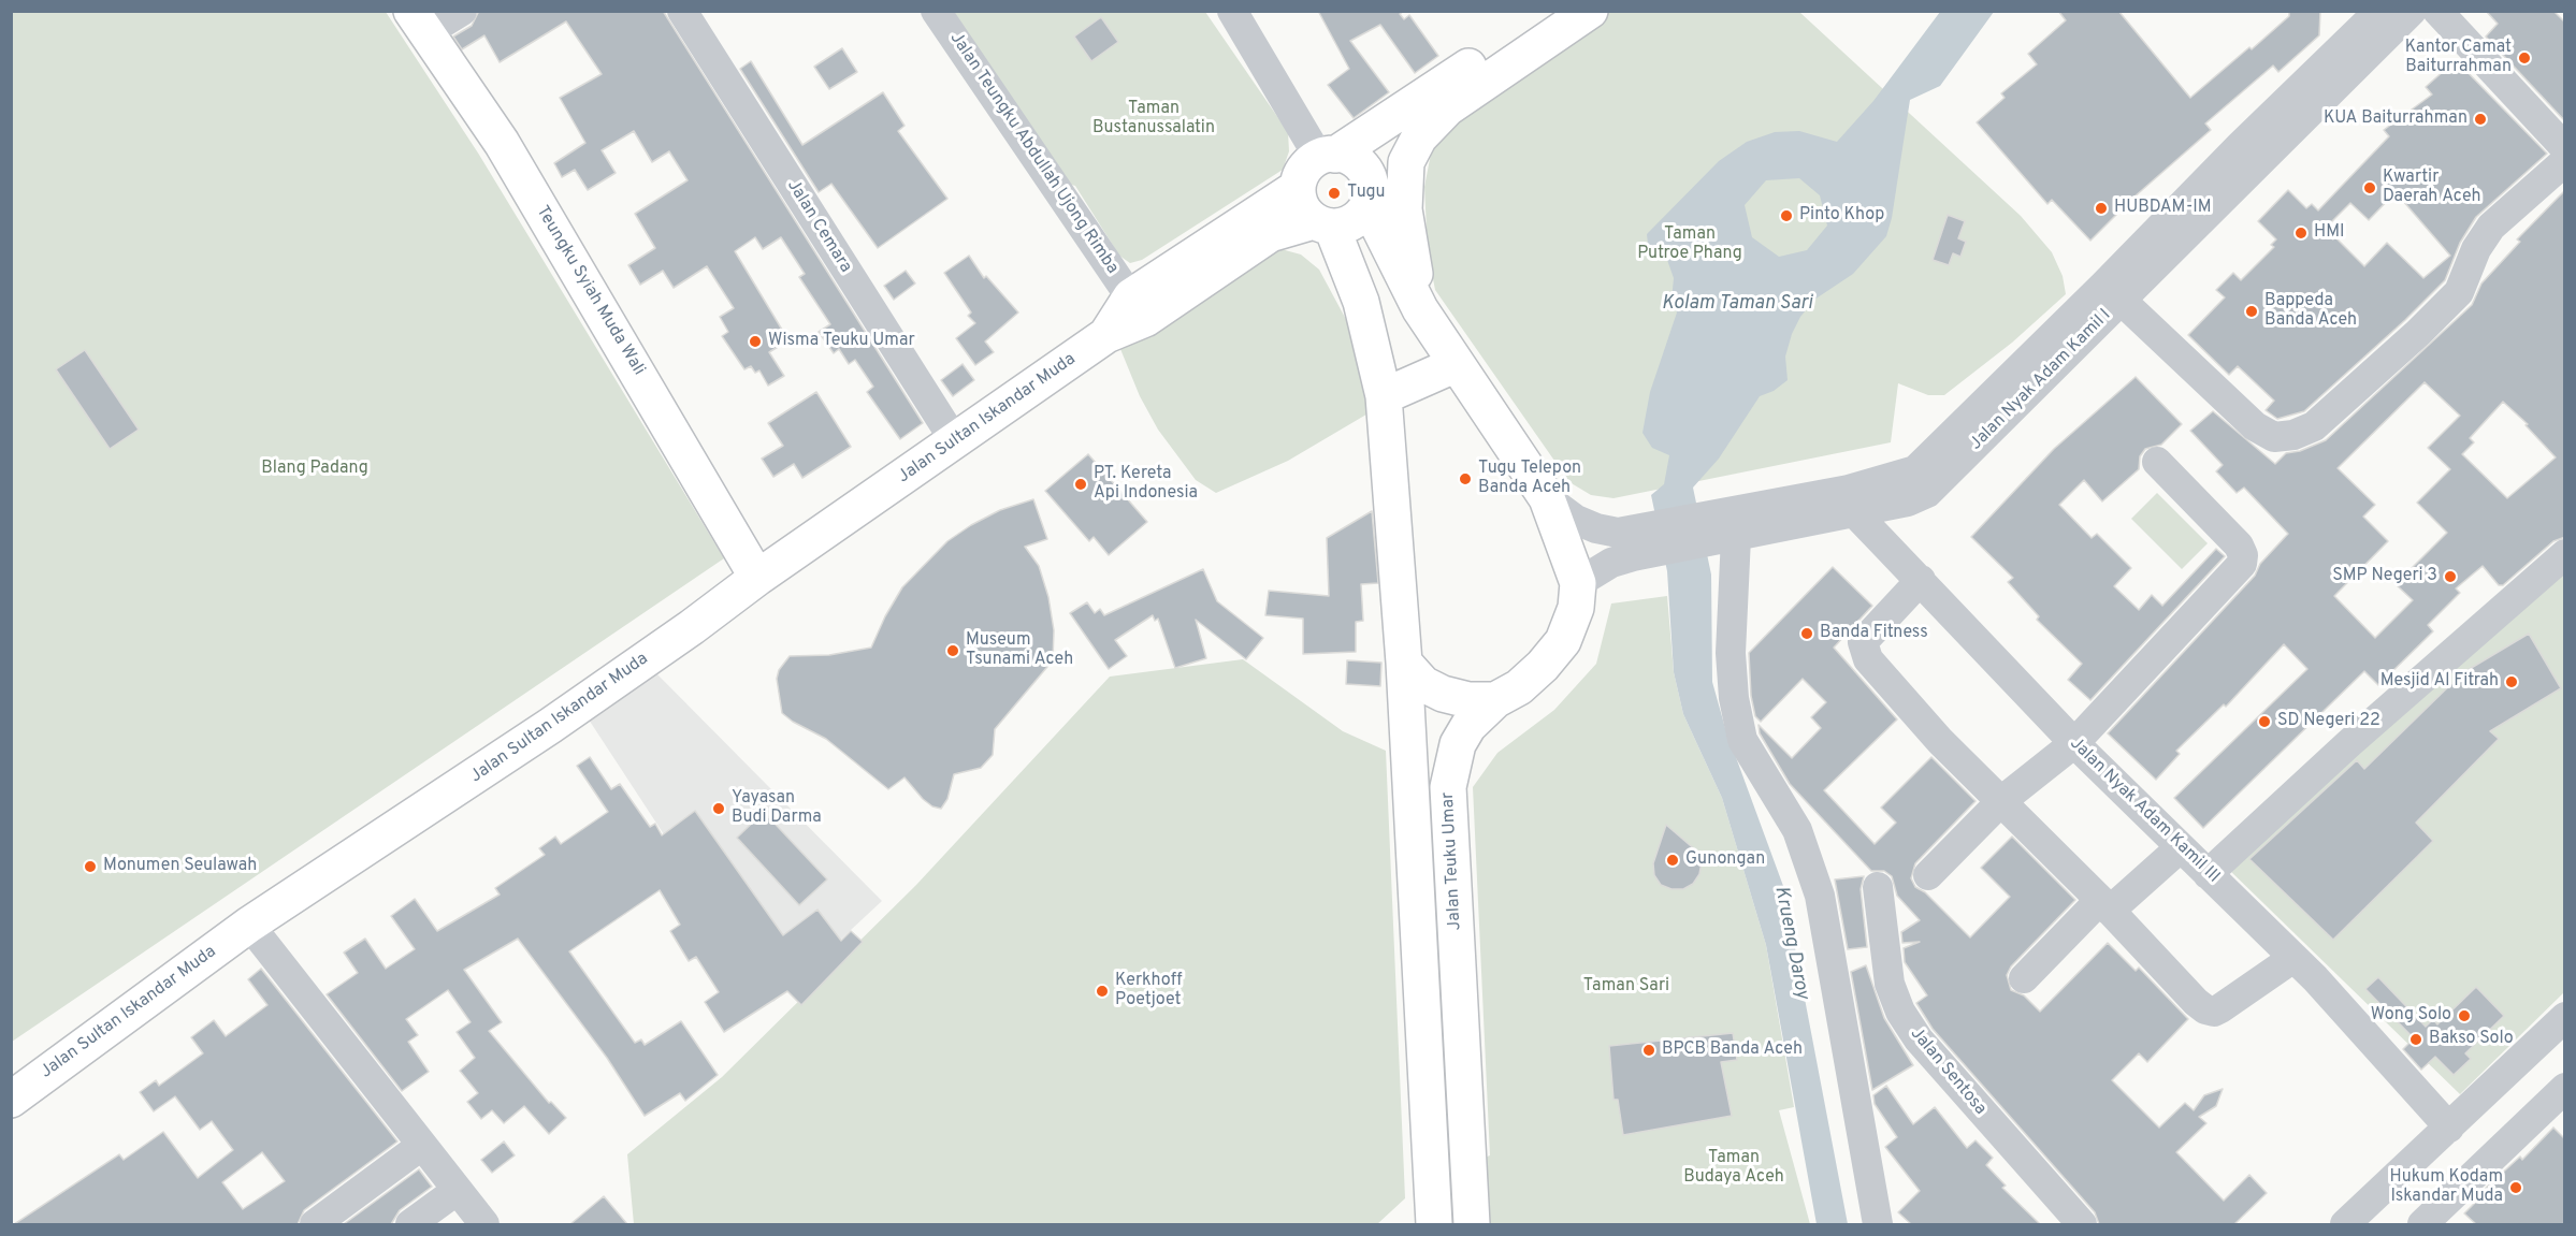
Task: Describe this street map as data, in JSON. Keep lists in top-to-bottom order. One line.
{"streets":{"highway":["Teungku Syiah Muda Wali","Jalan Sultan Iskandar Muda","Jalan Teuku Umar"],"street":["Jalan Teungku Abdullah Ujong Rimba","Jalan Cemara","Jalan Nyak Adam Kamil I","Jalan Nyak Adam Kamil III","Jalan Sentosa"]},"crossings":[["Jalan Teungku Abdullah Ujong Rimba","Jalan Sultan Iskandar Muda"],["Jalan Cemara","Jalan Sultan Iskandar Muda"],["Teungku Syiah Muda Wali","Jalan Sultan Iskandar Muda"],["Jalan Nyak Adam Kamil I","Jalan Nyak Adam Kamil III"],["Jalan Nyak Adam Kamil I","Jalan Teuku Umar"]],"water":["Kolam Taman Sari","Krueng Daroy"],"parks":["Taman Bustanussalatin","Taman Putroe Phang","Blang Padang","Taman Sari","Taman Budaya Aceh"],"places":["Kantor Camat Baiturrahman","KUA Baiturrahman","Kwartir Daerah Aceh","Tugu","HUBDAM-IM","Pinto Khop","HMI","Bappeda Banda Aceh","Wisma Teuku Umar","Tugu Telepon Banda Aceh","PT. Kereta Api Indonesia","SMP Negeri 3","Banda Fitness","Museum Tsunami Aceh","Mesjid Al Fitrah","SD Negeri 22","Yayasan Budi Darma","Gunongan","Monumen Seulawah","Kerkhoff Poetjoet","Wong Solo","Bakso Solo","BPCB Banda Aceh","Hukum Kodam Iskandar Muda"]}
